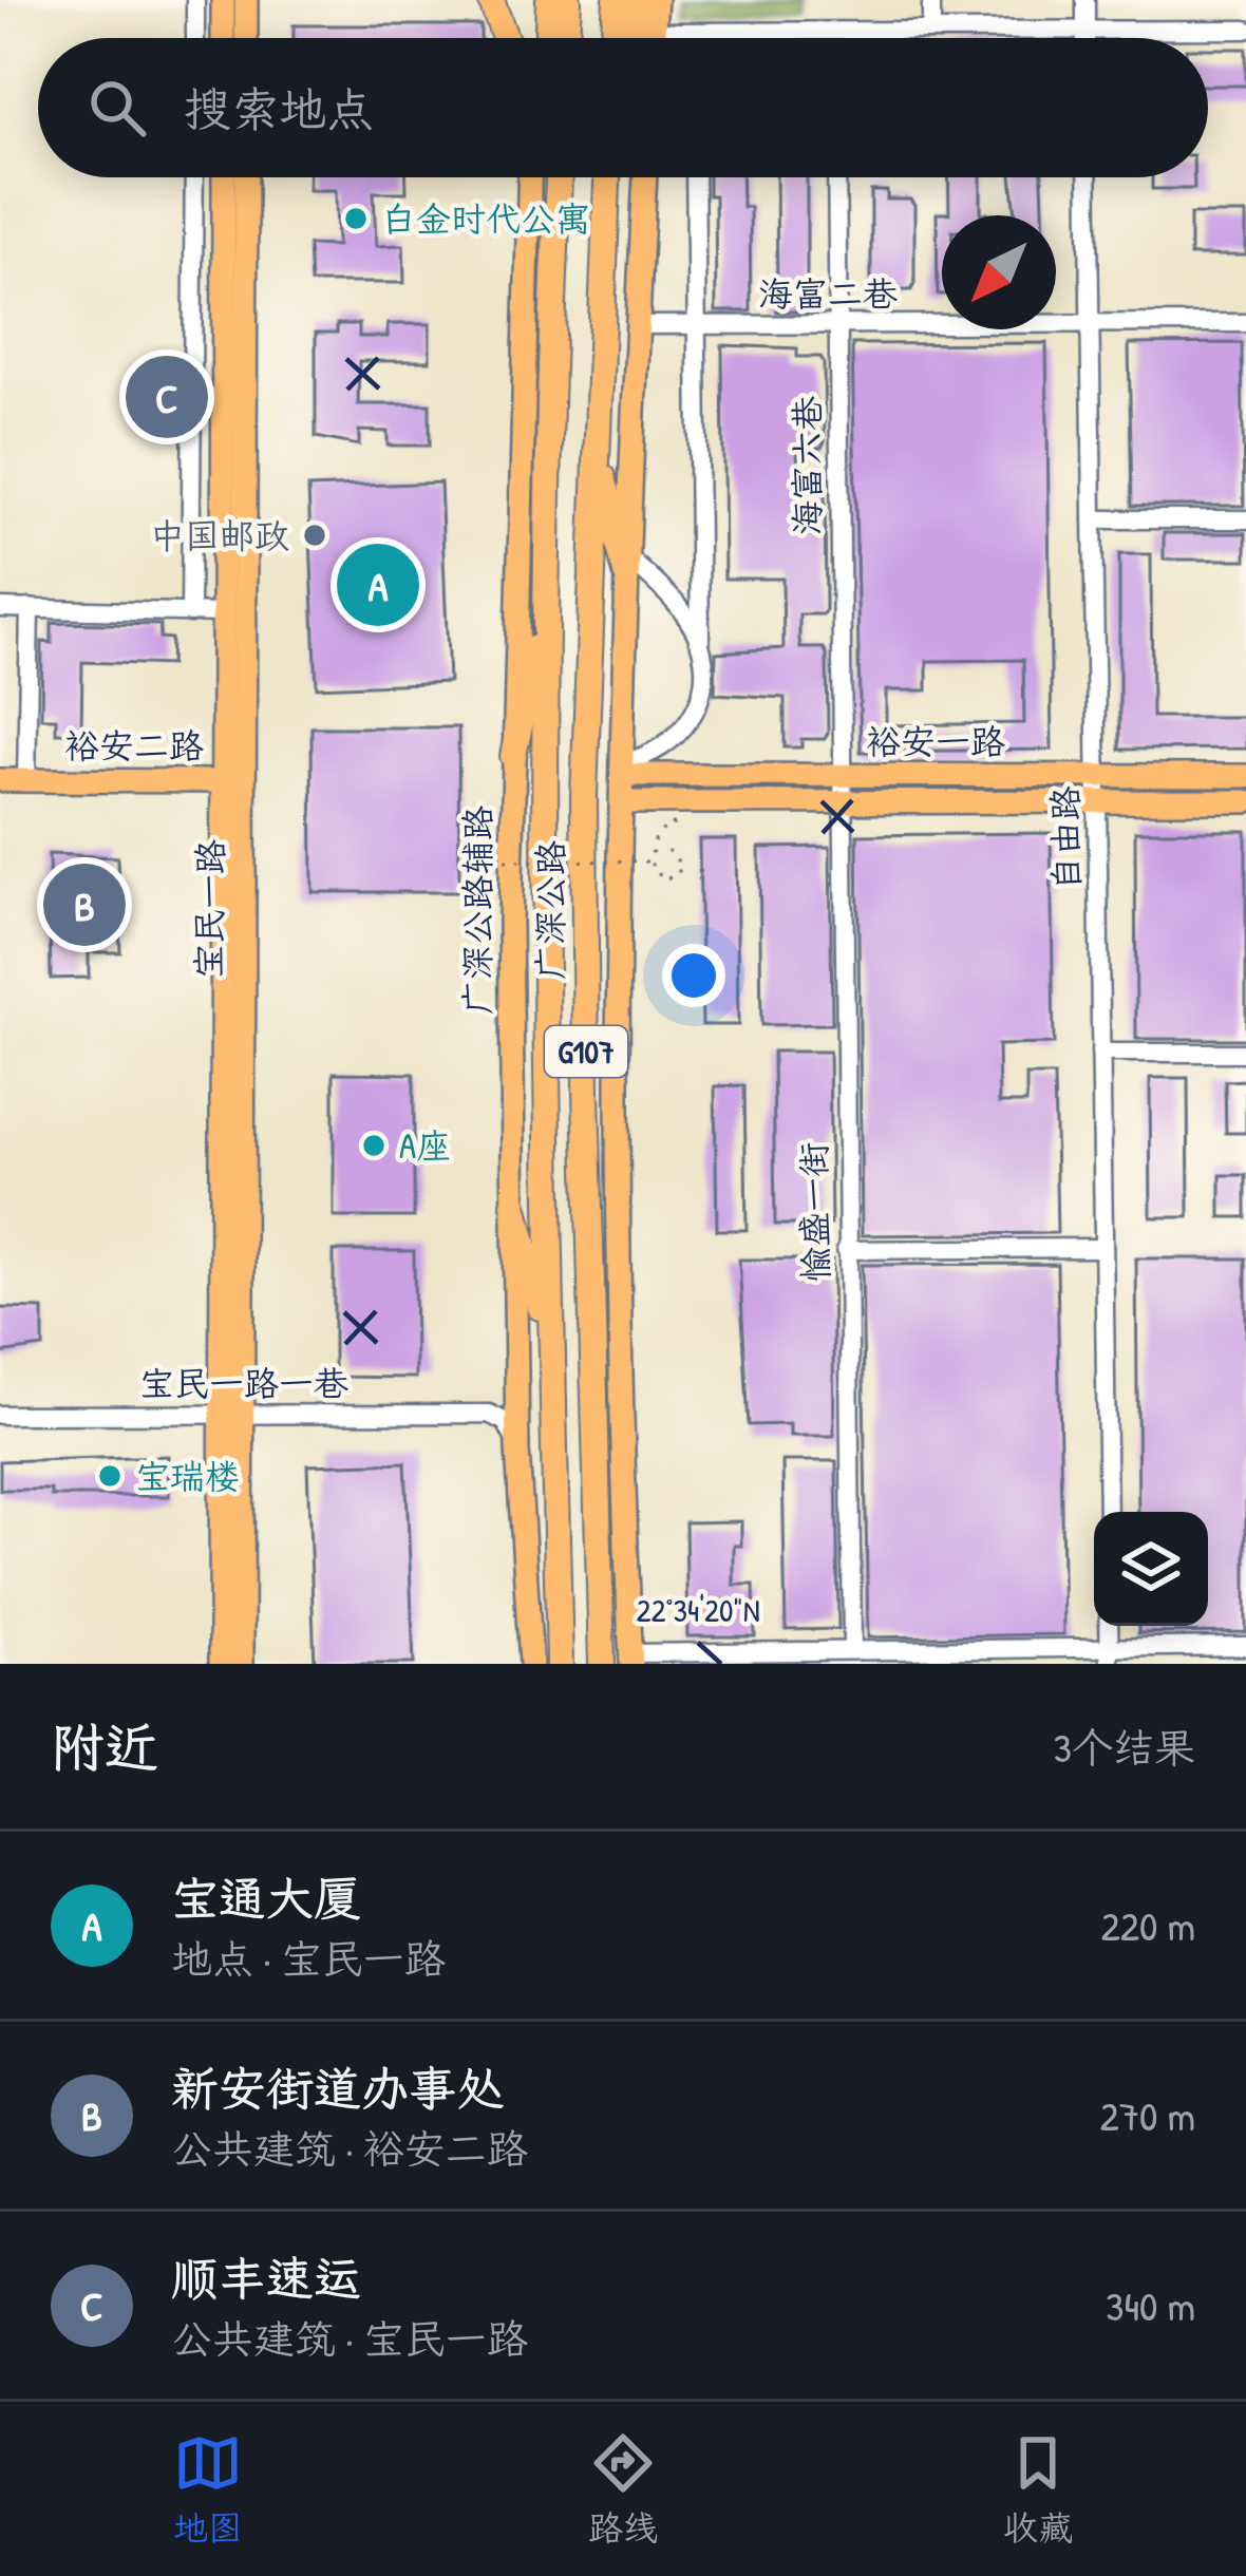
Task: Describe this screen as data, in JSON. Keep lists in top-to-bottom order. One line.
{"streets":{"highway":["广深公路","G107"],"main road":["裕安一路","裕安二路","宝民一路","广深公路辅路"],"street":["海富二巷","海富六巷","自由路","愉盛一街","宝民一路一巷"]},"crossings":[["海富二巷","海富六巷"],["海富二巷","自由路"],["海富六巷","裕安一路"],["海富六巷","愉盛一街"],["裕安一路","自由路"],["裕安一路","愉盛一街"],["裕安二路","宝民一路"],["宝民一路","宝民一路一巷"]],"places":["白金时代公寓","中国邮政","A座","宝瑞楼"],"north":"bottom left","page":{"search":"搜索地点","pins":["C","A","B"],"heading":["附近","3个结果"],"list":[{"mark":"A","name":"宝通大厦","note":"地点 · 宝民一路","value":"220 m"},{"mark":"B","name":"新安街道办事处","note":"公共建筑 · 裕安二路","value":"270 m"},{"mark":"C","name":"顺丰速运","note":"公共建筑 · 宝民一路","value":"340 m"}],"nav":["地图","路线","收藏"]},"coordinates":["22°34'20\"N"]}
